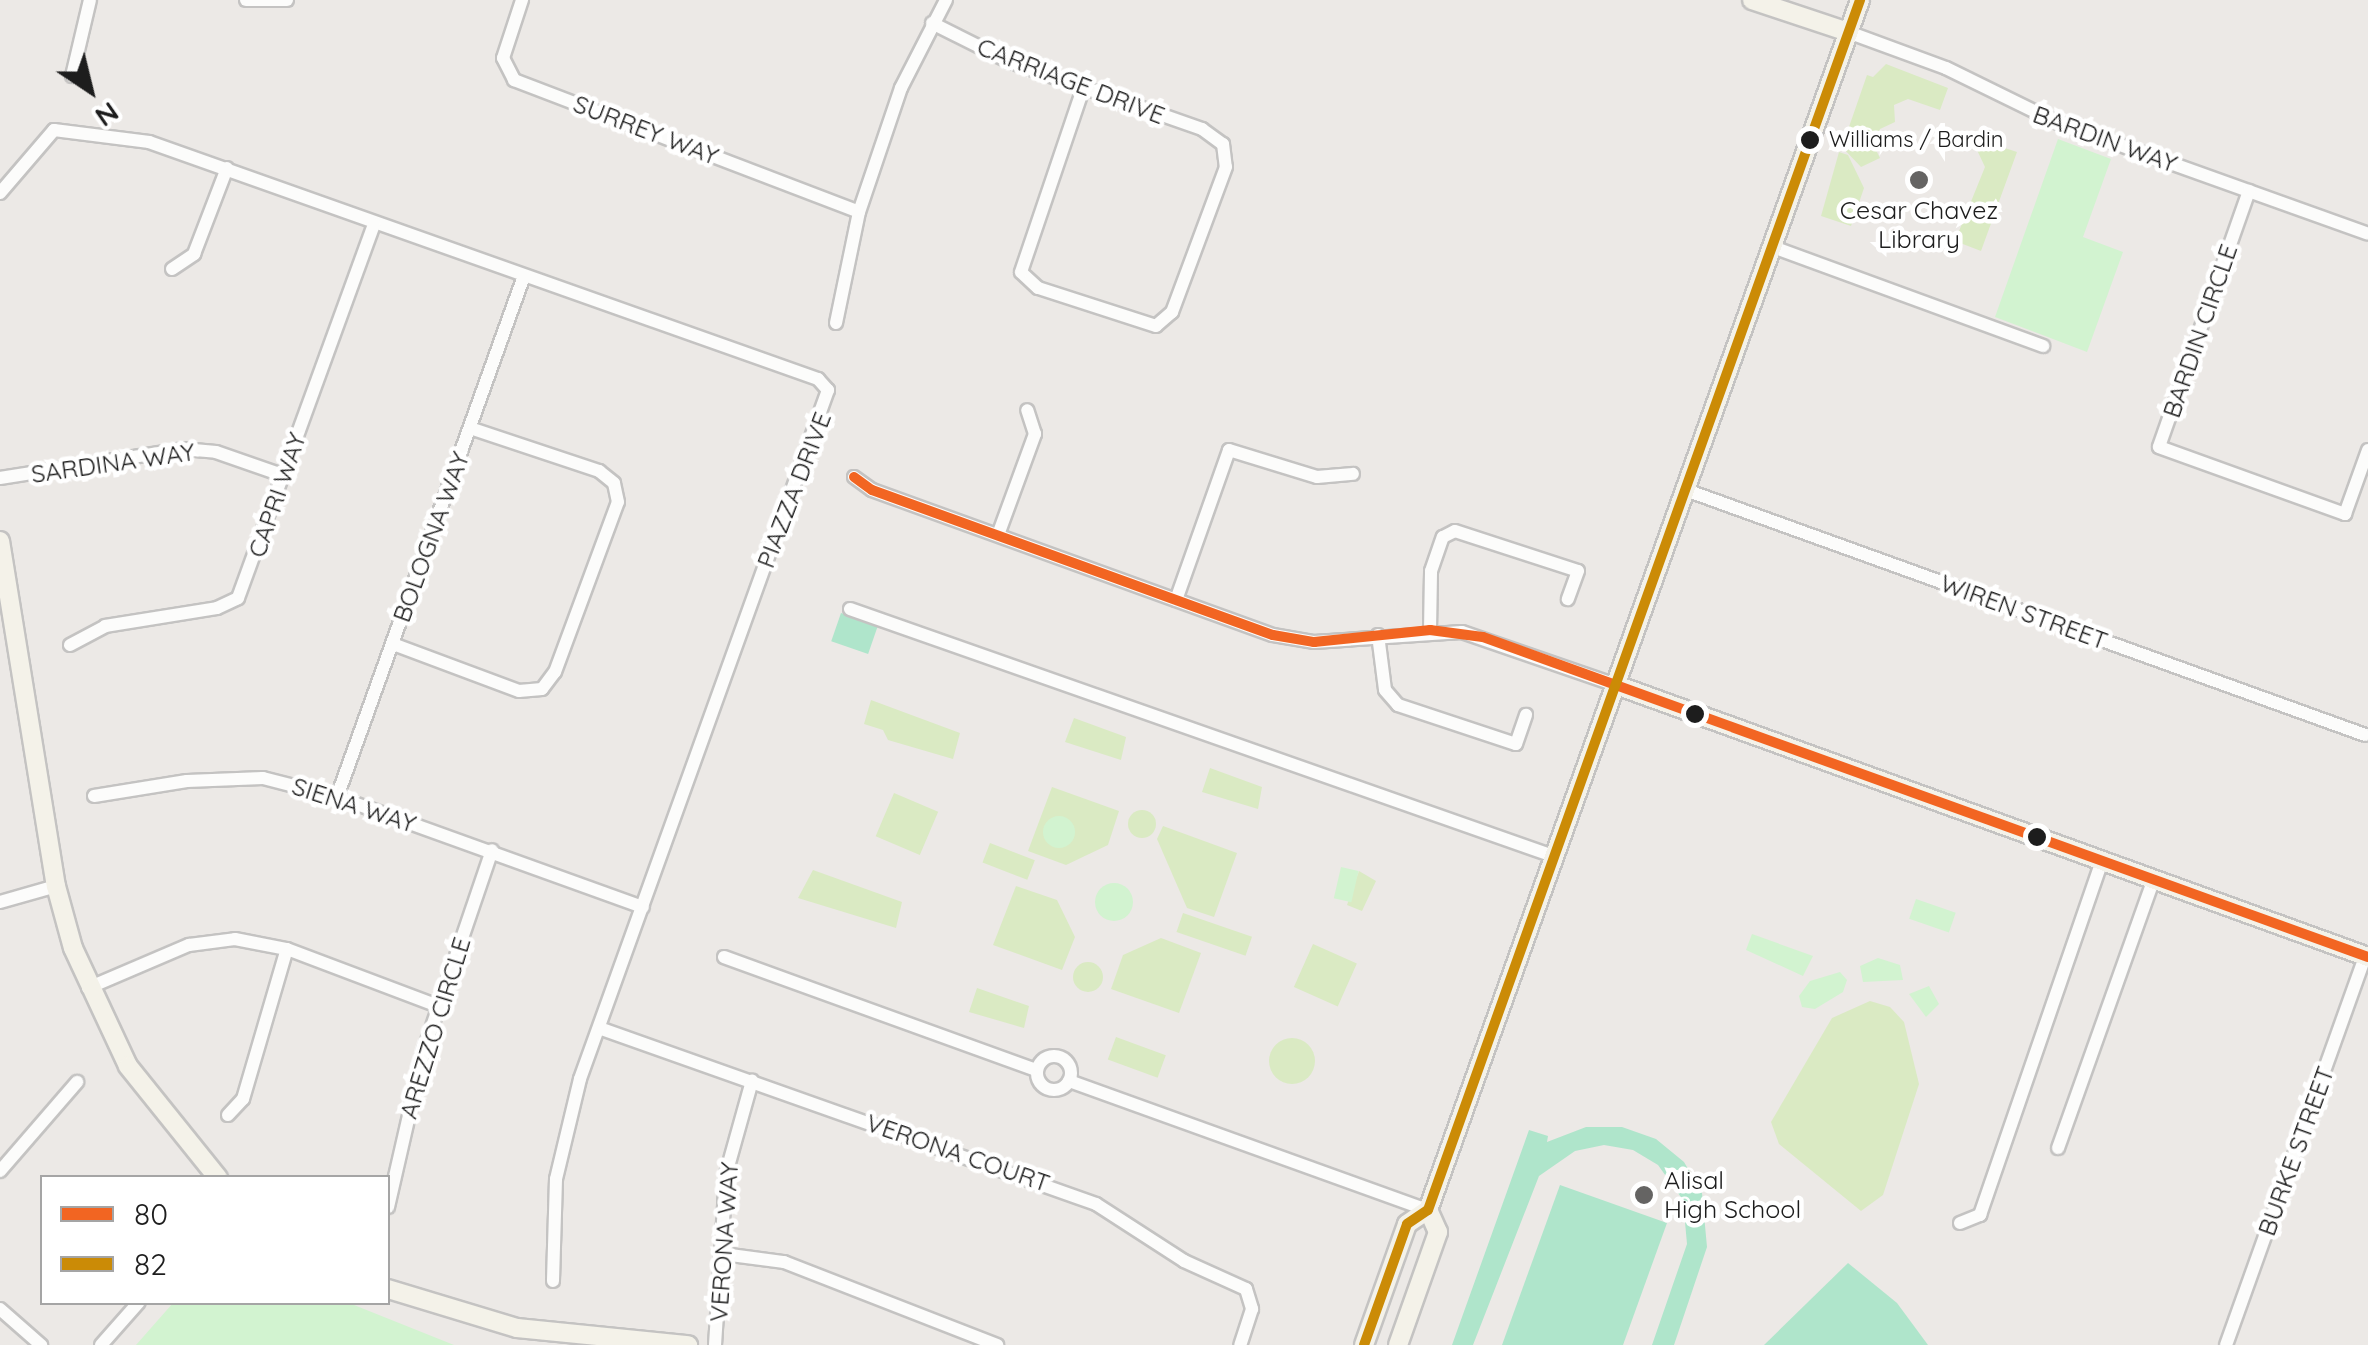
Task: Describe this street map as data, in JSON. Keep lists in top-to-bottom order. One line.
{"streets":{"street":["CARRIAGE DRIVE","SURREY WAY","BARDIN WAY","BARDIN CIRCLE","SARDINA WAY","PIAZZA DRIVE","CAPRI WAY","BOLOGNA WAY","WIREN STREET","SIENA WAY","AREZZO CIRCLE","BURKE STREET","VERONA COURT","VERONA WAY"]},"crossings":[["BARDIN WAY","BARDIN CIRCLE"],["SARDINA WAY","CAPRI WAY"],["PIAZZA DRIVE","CAPRI WAY"],["PIAZZA DRIVE","BOLOGNA WAY"],["PIAZZA DRIVE","SIENA WAY"],["PIAZZA DRIVE","VERONA COURT"],["BOLOGNA WAY","SIENA WAY"],["SIENA WAY","AREZZO CIRCLE"],["VERONA COURT","VERONA WAY"]],"places":["Williams / Bardin","Cesar Chavez Library","Alisal High School"],"lines":["transit line 82","transit line 80"],"legend":["80","82"],"north":"bottom right"}
